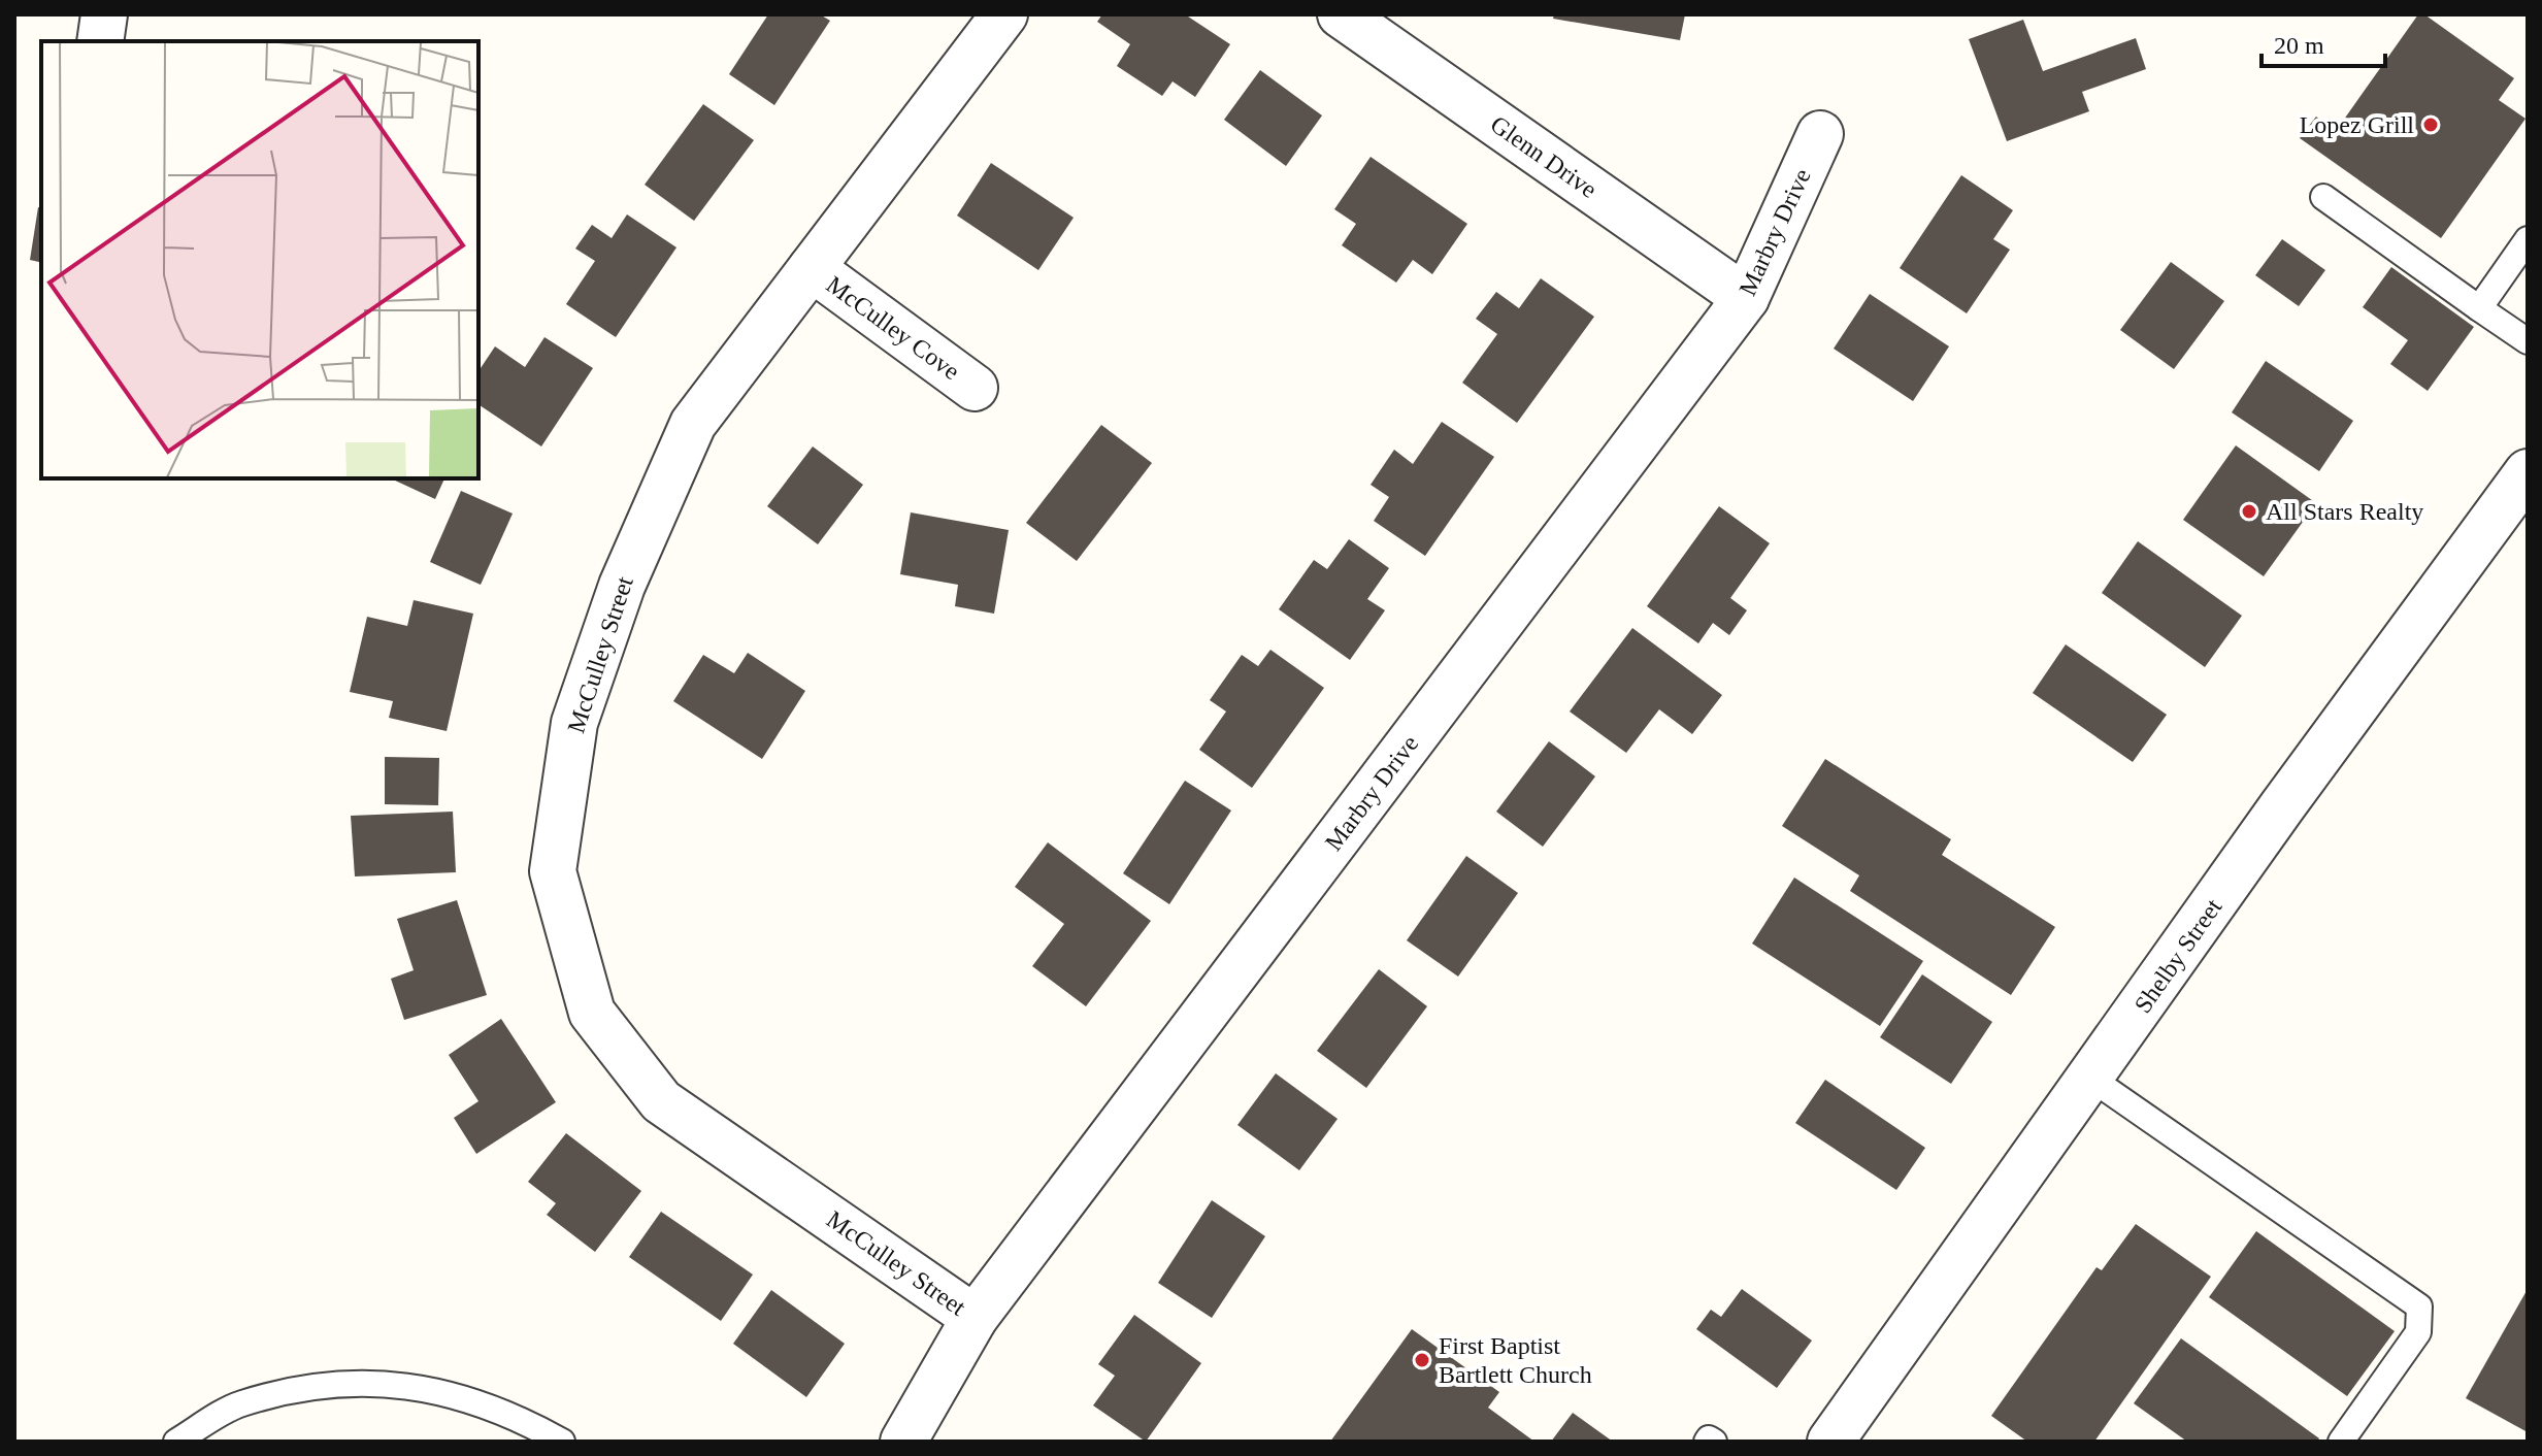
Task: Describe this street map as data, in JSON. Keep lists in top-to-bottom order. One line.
{"streets":{"street":["Glenn Drive","Marbry Drive","McCulley Cove","McCulley Street","Shelby Street"]},"crossings":[["Glenn Drive","Marbry Drive"],["Marbry Drive","McCulley Street"],["McCulley Cove","McCulley Street"]],"places":["Lopez Grill","All Stars Realty","First Baptist Bartlett Church"],"scale_bar":"20 m"}
